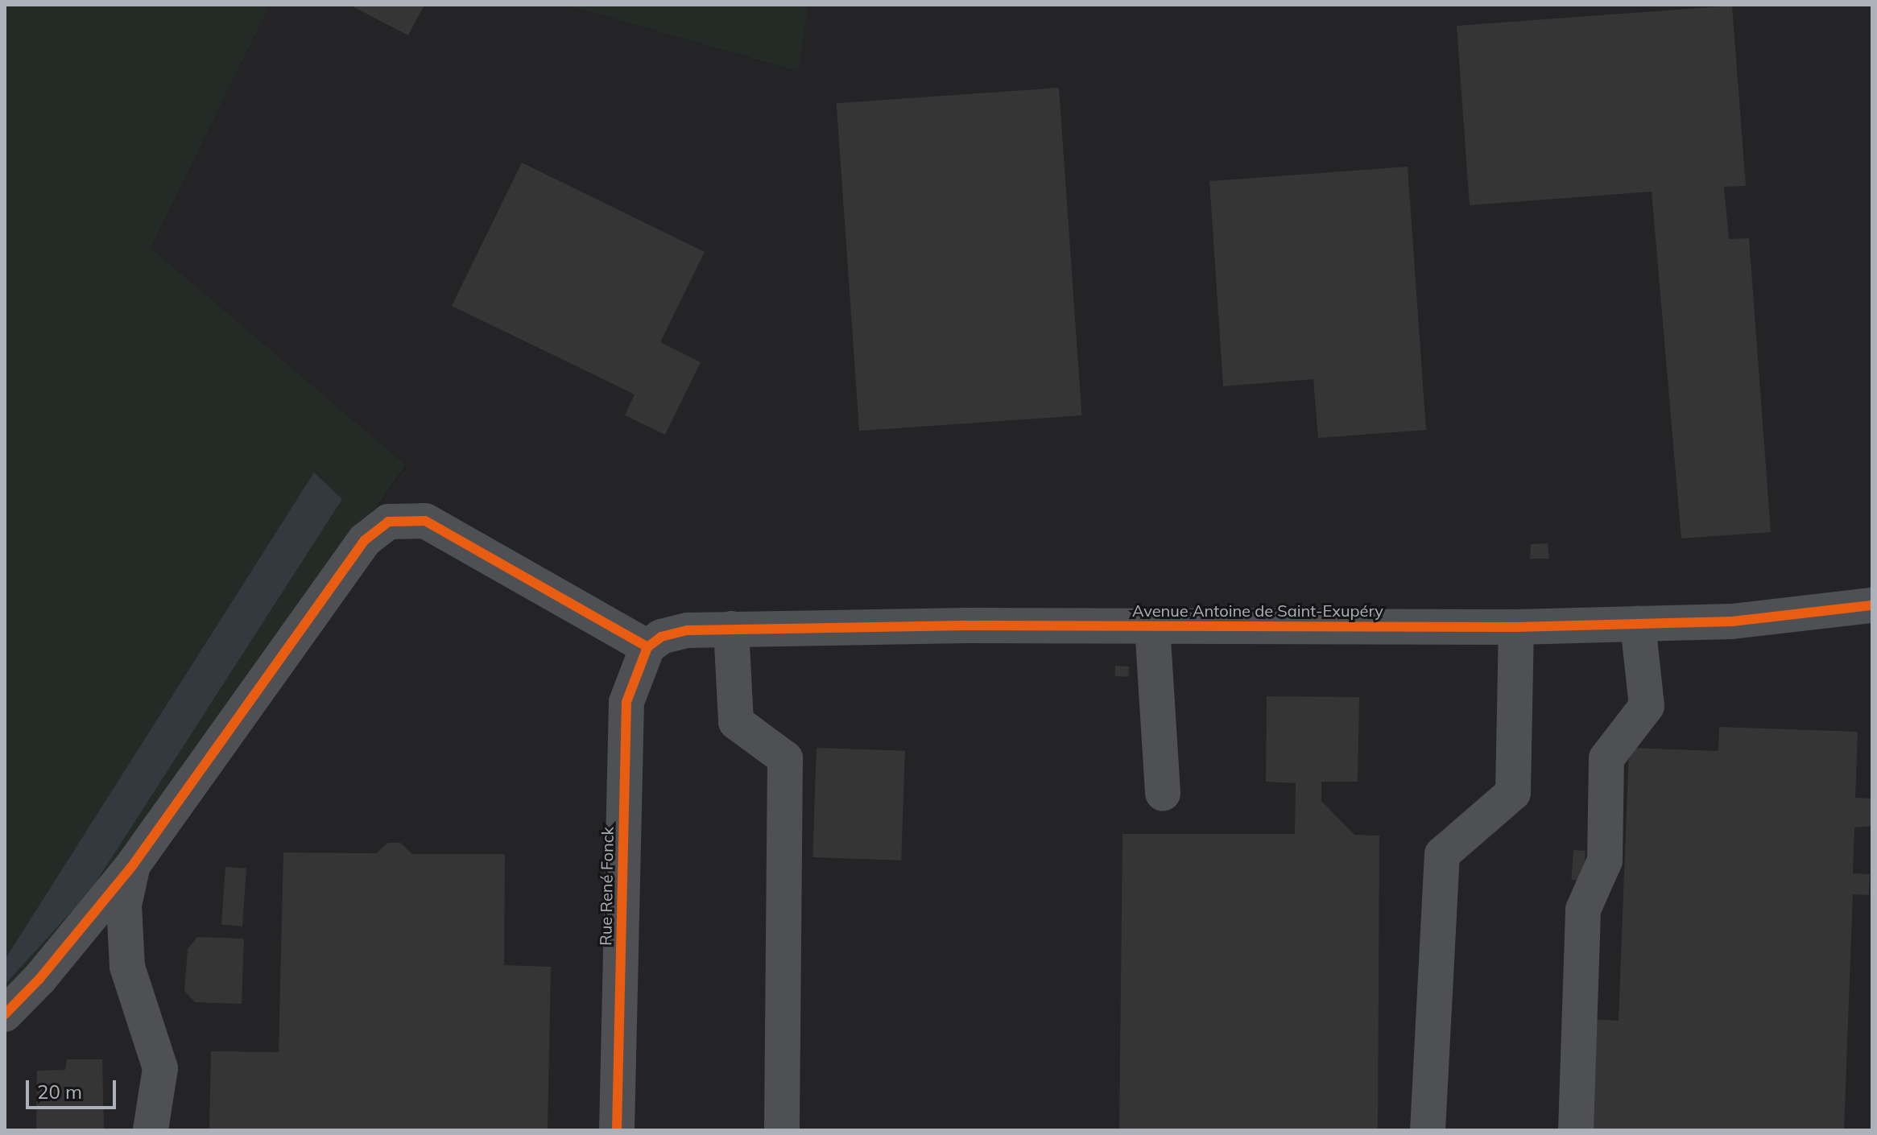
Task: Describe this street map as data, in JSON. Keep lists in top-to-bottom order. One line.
{"streets":{"street":["Avenue Antoine de Saint-Exupéry","Rue René Fonck"]},"crossings":[["Avenue Antoine de Saint-Exupéry","Rue René Fonck"]],"scale_bar":"20 m"}
